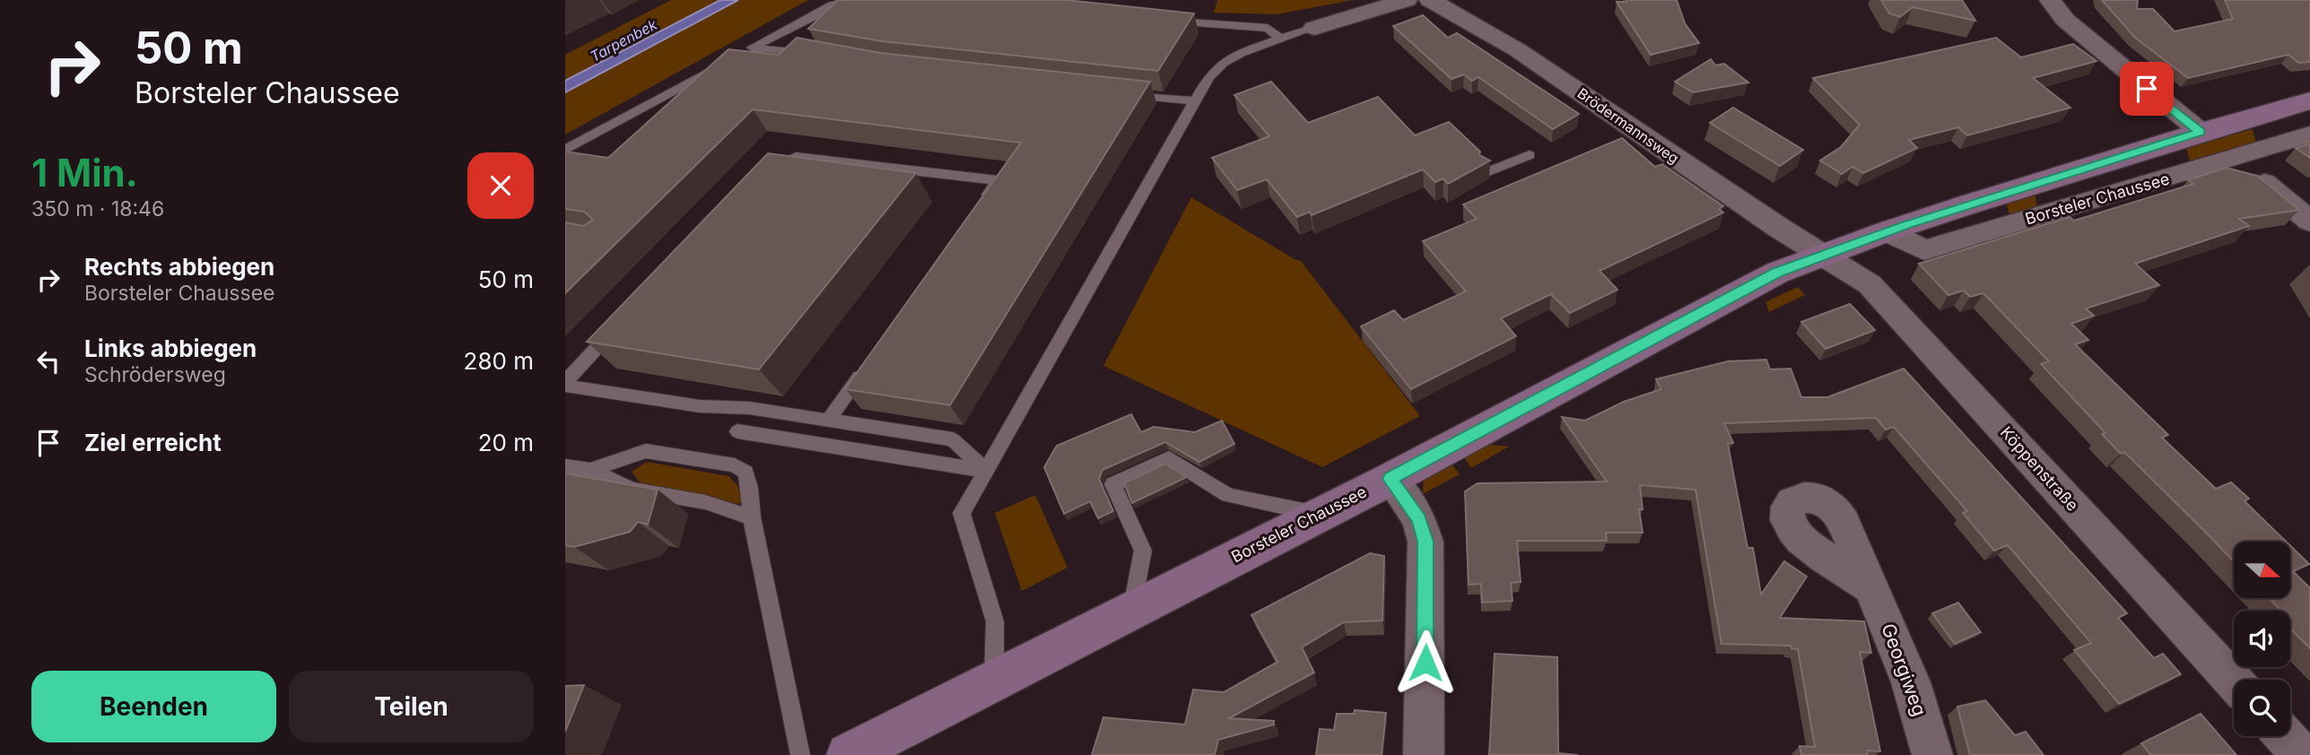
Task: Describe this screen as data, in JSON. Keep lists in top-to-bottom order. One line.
{"streets":{"main road":["Borsteler Chaussee"],"street":["Brödermannsweg","Köppenstraße","Georgiweg"]},"crossings":[["Brödermannsweg","Borsteler Chaussee"],["Brödermannsweg","Köppenstraße"],["Borsteler Chaussee","Köppenstraße"]],"water":["Tarpenbek"],"north":"right","page":{"turn":["50 m","Borsteler Chaussee"],"heading":["1 Min.","350 m · 18:46"],"list":[{"name":"Rechts abbiegen","note":"Borsteler Chaussee","value":"50 m"},{"name":"Links abbiegen","note":"Schrödersweg","value":"280 m"},{"name":"Ziel erreicht","value":"20 m"}],"buttons":["Beenden","Teilen"]}}
